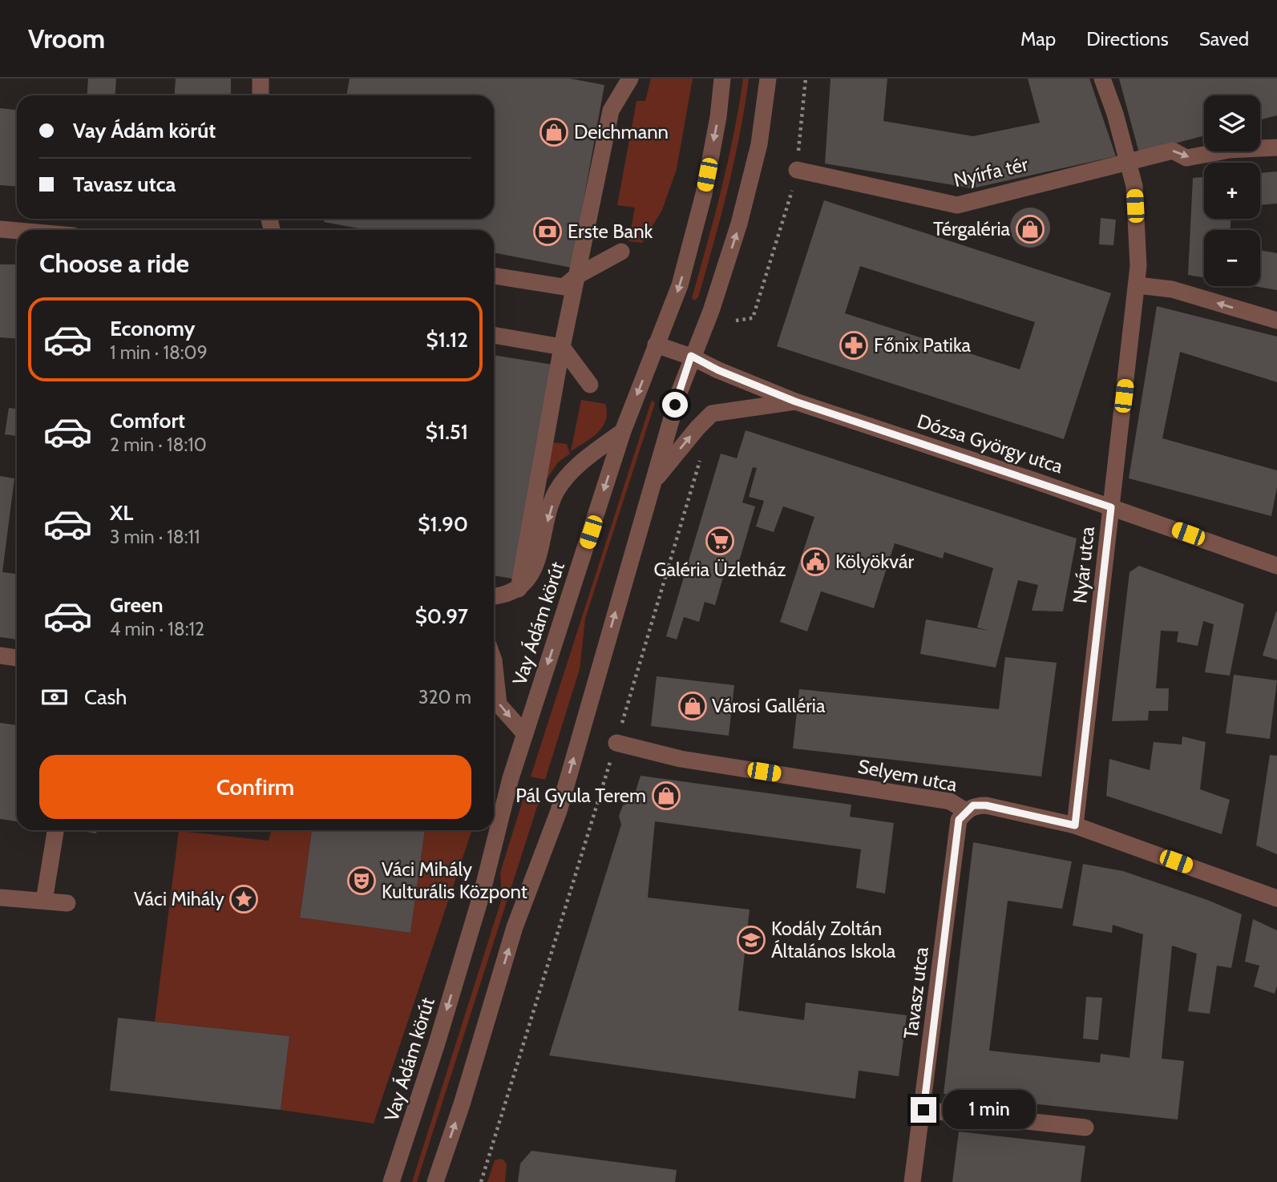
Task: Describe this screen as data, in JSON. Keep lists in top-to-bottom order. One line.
{"streets":{"street":["Nyírfa tér","Dózsa György utca","Nyár utca","Vay Ádám körút","Selyem utca","Tavasz utca"]},"crossings":[["Nyírfa tér","Nyár utca"],["Dózsa György utca","Nyár utca"],["Dózsa György utca","Vay Ádám körút"],["Nyár utca","Selyem utca"],["Selyem utca","Tavasz utca"]],"places":{"shop":["Deichmann","Térgaléria","Városi Galléria","Pál Gyula Terem"],"bank":["Erste Bank"],"pharmacy":["Főnix Patika"],"supermarket":["Galéria Üzletház"],"public building":["Kölyökvár"],"theatre":["Váci Mihály Kulturális Központ"],"place":["Váci Mihály"],"school or university":["Kodály Zoltán Általános Iskola"]},"page":{"header":"Vroom","nav":["Map","Directions","Saved"],"map_buttons":["+","−"],"banner":["Vay Ádám körút","Tavasz utca"],"heading":"Choose a ride","list":[{"name":"Economy","note":"1 min · 18:09","value":"$1.12"},{"name":"Comfort","note":"2 min · 18:10","value":"$1.51"},{"name":"XL","note":"3 min · 18:11","value":"$1.90"},{"name":"Green","note":"4 min · 18:12","value":"$0.97"}],"pay":["Cash","320 m"],"buttons":"Confirm","bubble":"1 min"}}
